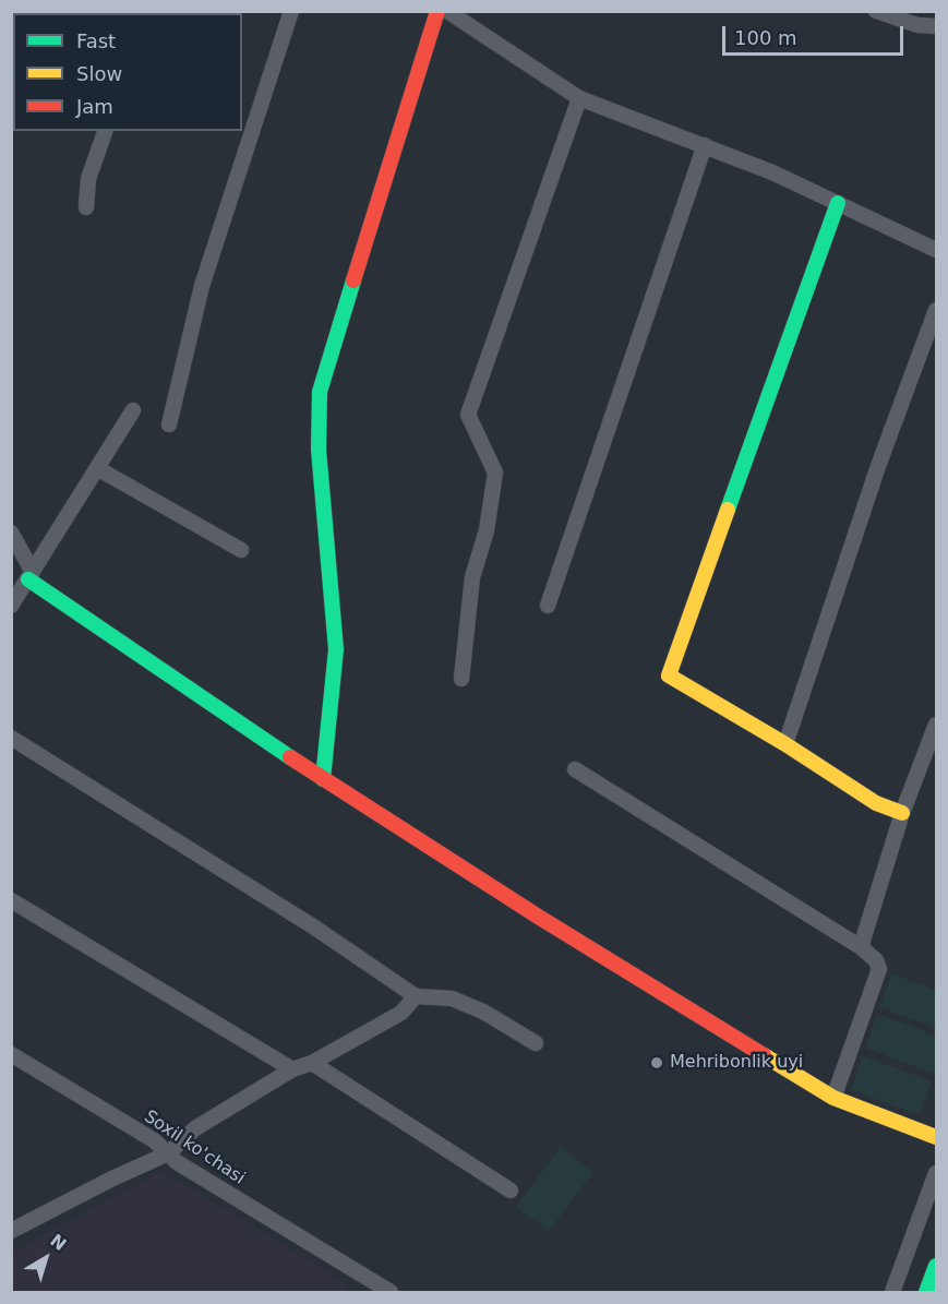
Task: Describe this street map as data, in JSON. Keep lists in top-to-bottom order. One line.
{"streets":{"street":["Soxil ko'chasi"]},"places":["Mehribonlik uyi"],"legend":["Fast","Slow","Jam"],"scale_bar":"100 m","north":"top right"}
